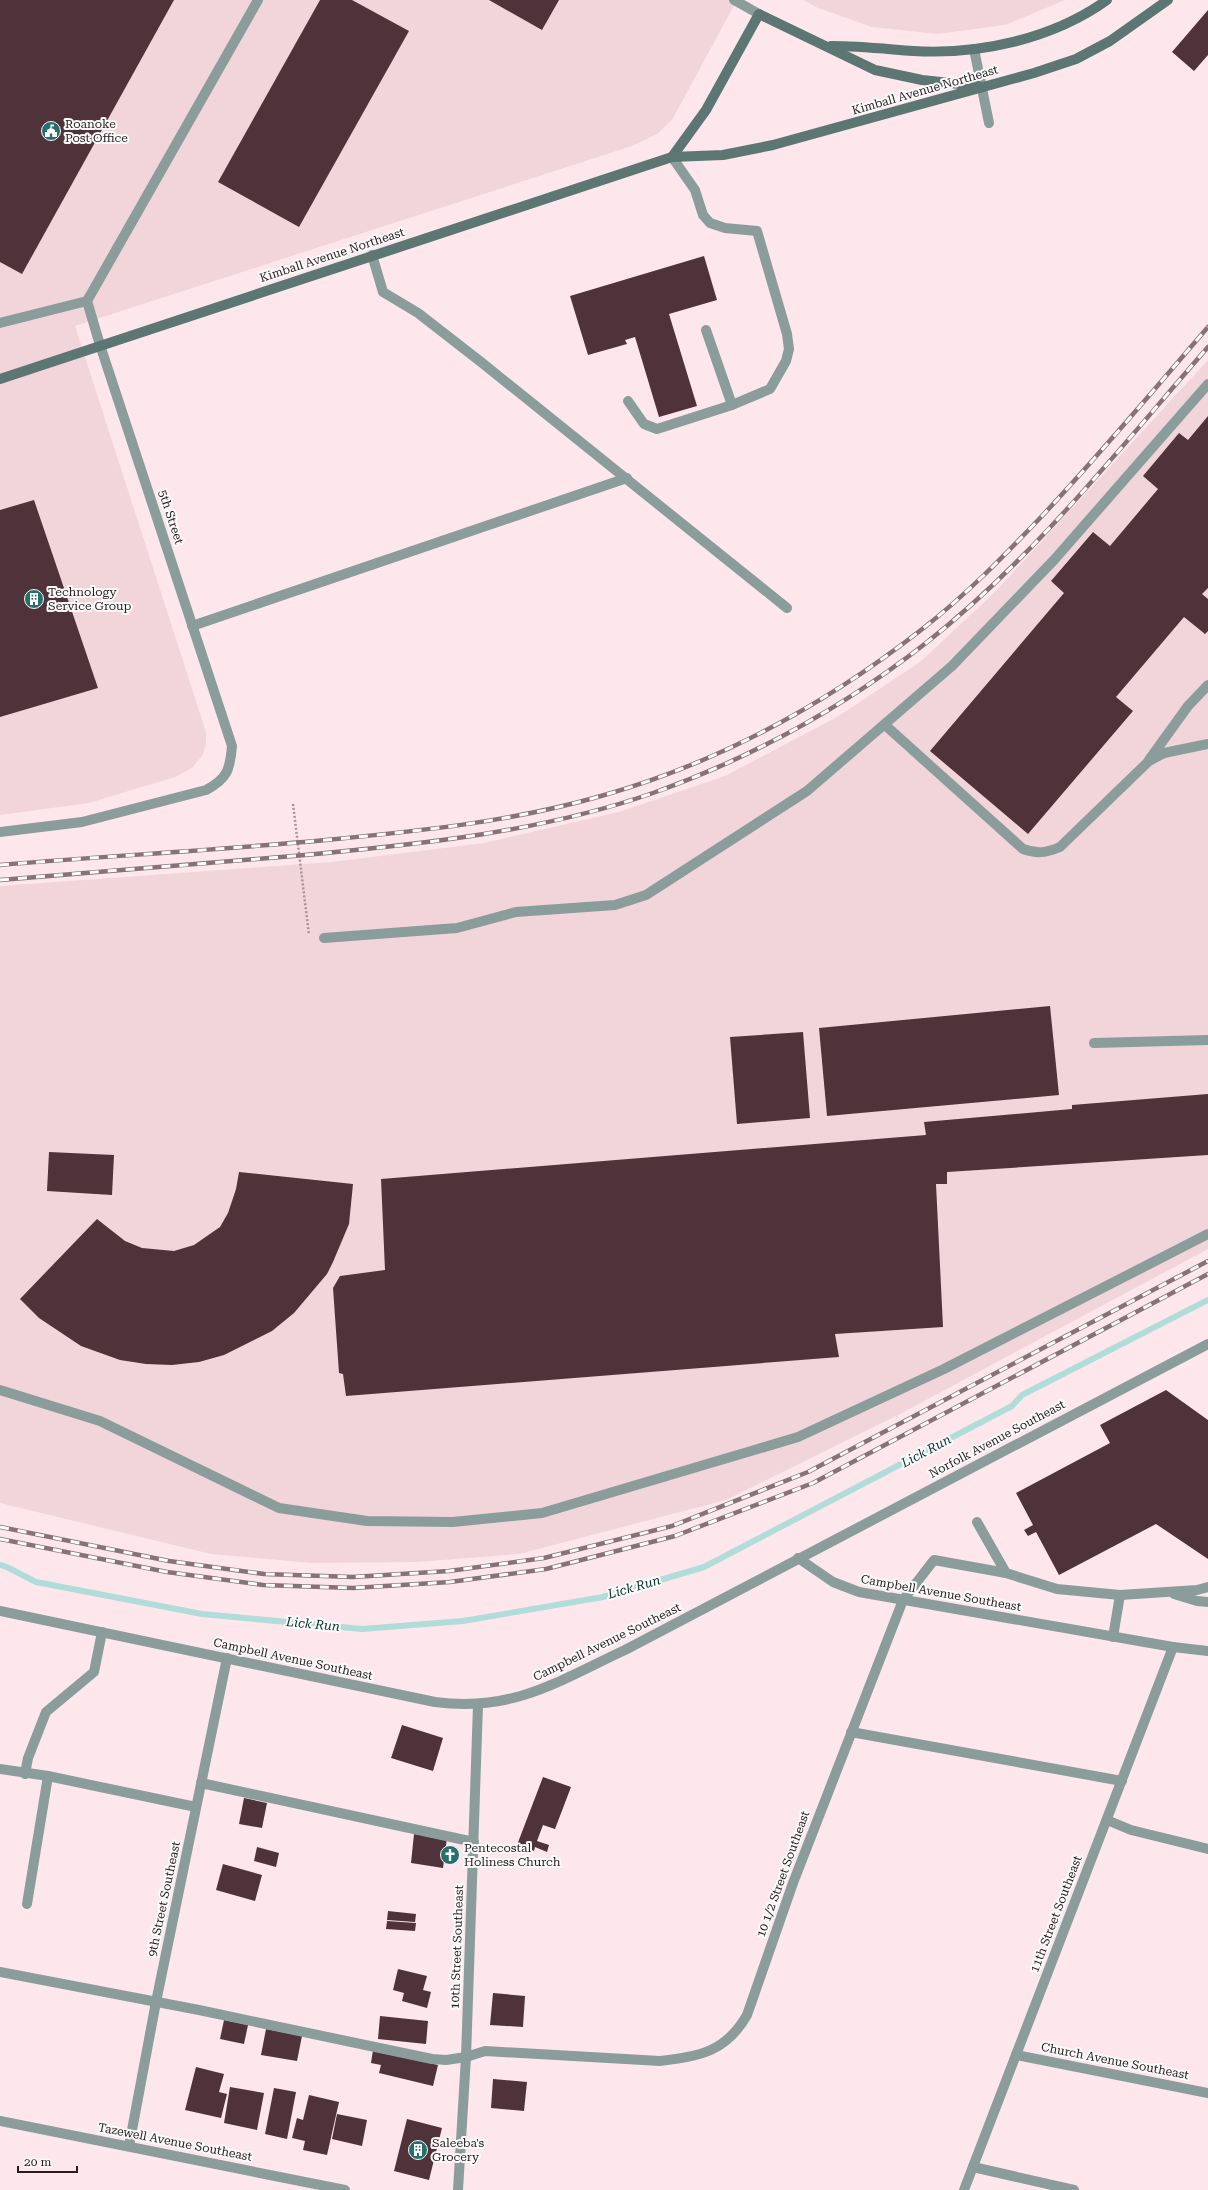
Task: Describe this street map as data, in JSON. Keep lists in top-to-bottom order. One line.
{"streets":{"main road":["Kimball Avenue Northeast"],"street":["5th Street","Norfolk Avenue Southeast","Campbell Avenue Southeast","10 1/2 Street Southeast","9th Street Southeast","11th Street Southeast","10th Street Southeast","Church Avenue Southeast","Tazewell Avenue Southeast"]},"crossings":[["Kimball Avenue Northeast","5th Street"],["Norfolk Avenue Southeast","Campbell Avenue Southeast"],["Campbell Avenue Southeast","10 1/2 Street Southeast"],["Campbell Avenue Southeast","9th Street Southeast"],["Campbell Avenue Southeast","11th Street Southeast"],["Campbell Avenue Southeast","10th Street Southeast"],["10 1/2 Street Southeast","10th Street Southeast"],["9th Street Southeast","Tazewell Avenue Southeast"],["11th Street Southeast","Church Avenue Southeast"]],"water":["Lick Run"],"places":{"public building":["Roanoke Post Office"],"building":["Technology Service Group","Saleeba's Grocery"],"church":["Pentecostal Holiness Church"]},"scale_bar":"20 m"}
